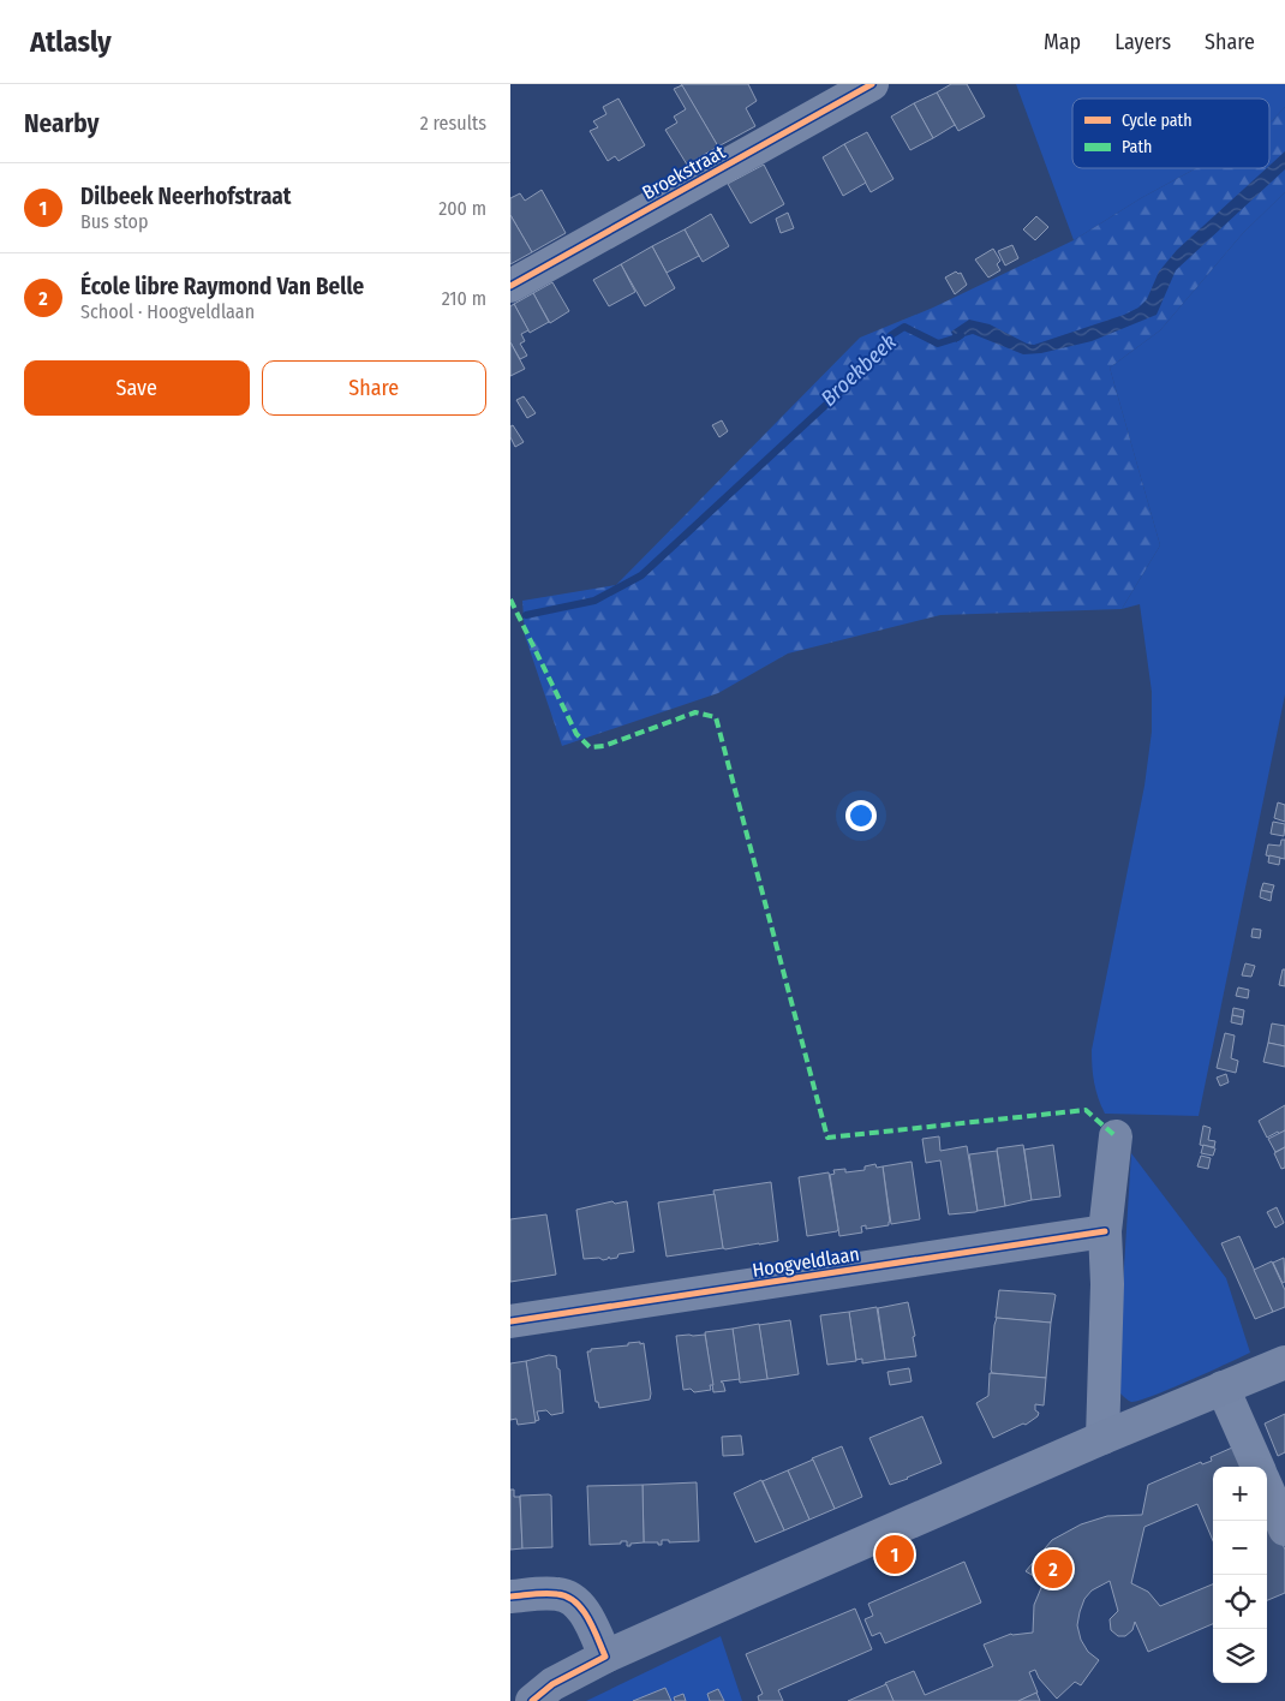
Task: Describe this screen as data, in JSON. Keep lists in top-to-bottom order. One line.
{"streets":{"street":["Broekstraat","Hoogveldlaan"]},"water":["Broekbeek"],"legend":["Cycle path","Path"],"page":{"header":"Atlasly","nav":["Map","Layers","Share"],"heading":["Nearby","2 results"],"list":[{"mark":"1","name":"Dilbeek Neerhofstraat","note":"Bus stop","value":"200 m"},{"mark":"2","name":"École libre Raymond Van Belle","note":"School · Hoogveldlaan","value":"210 m"}],"buttons":["Save","Share"],"map_buttons":["+","−"],"pins":["1","2"]}}
